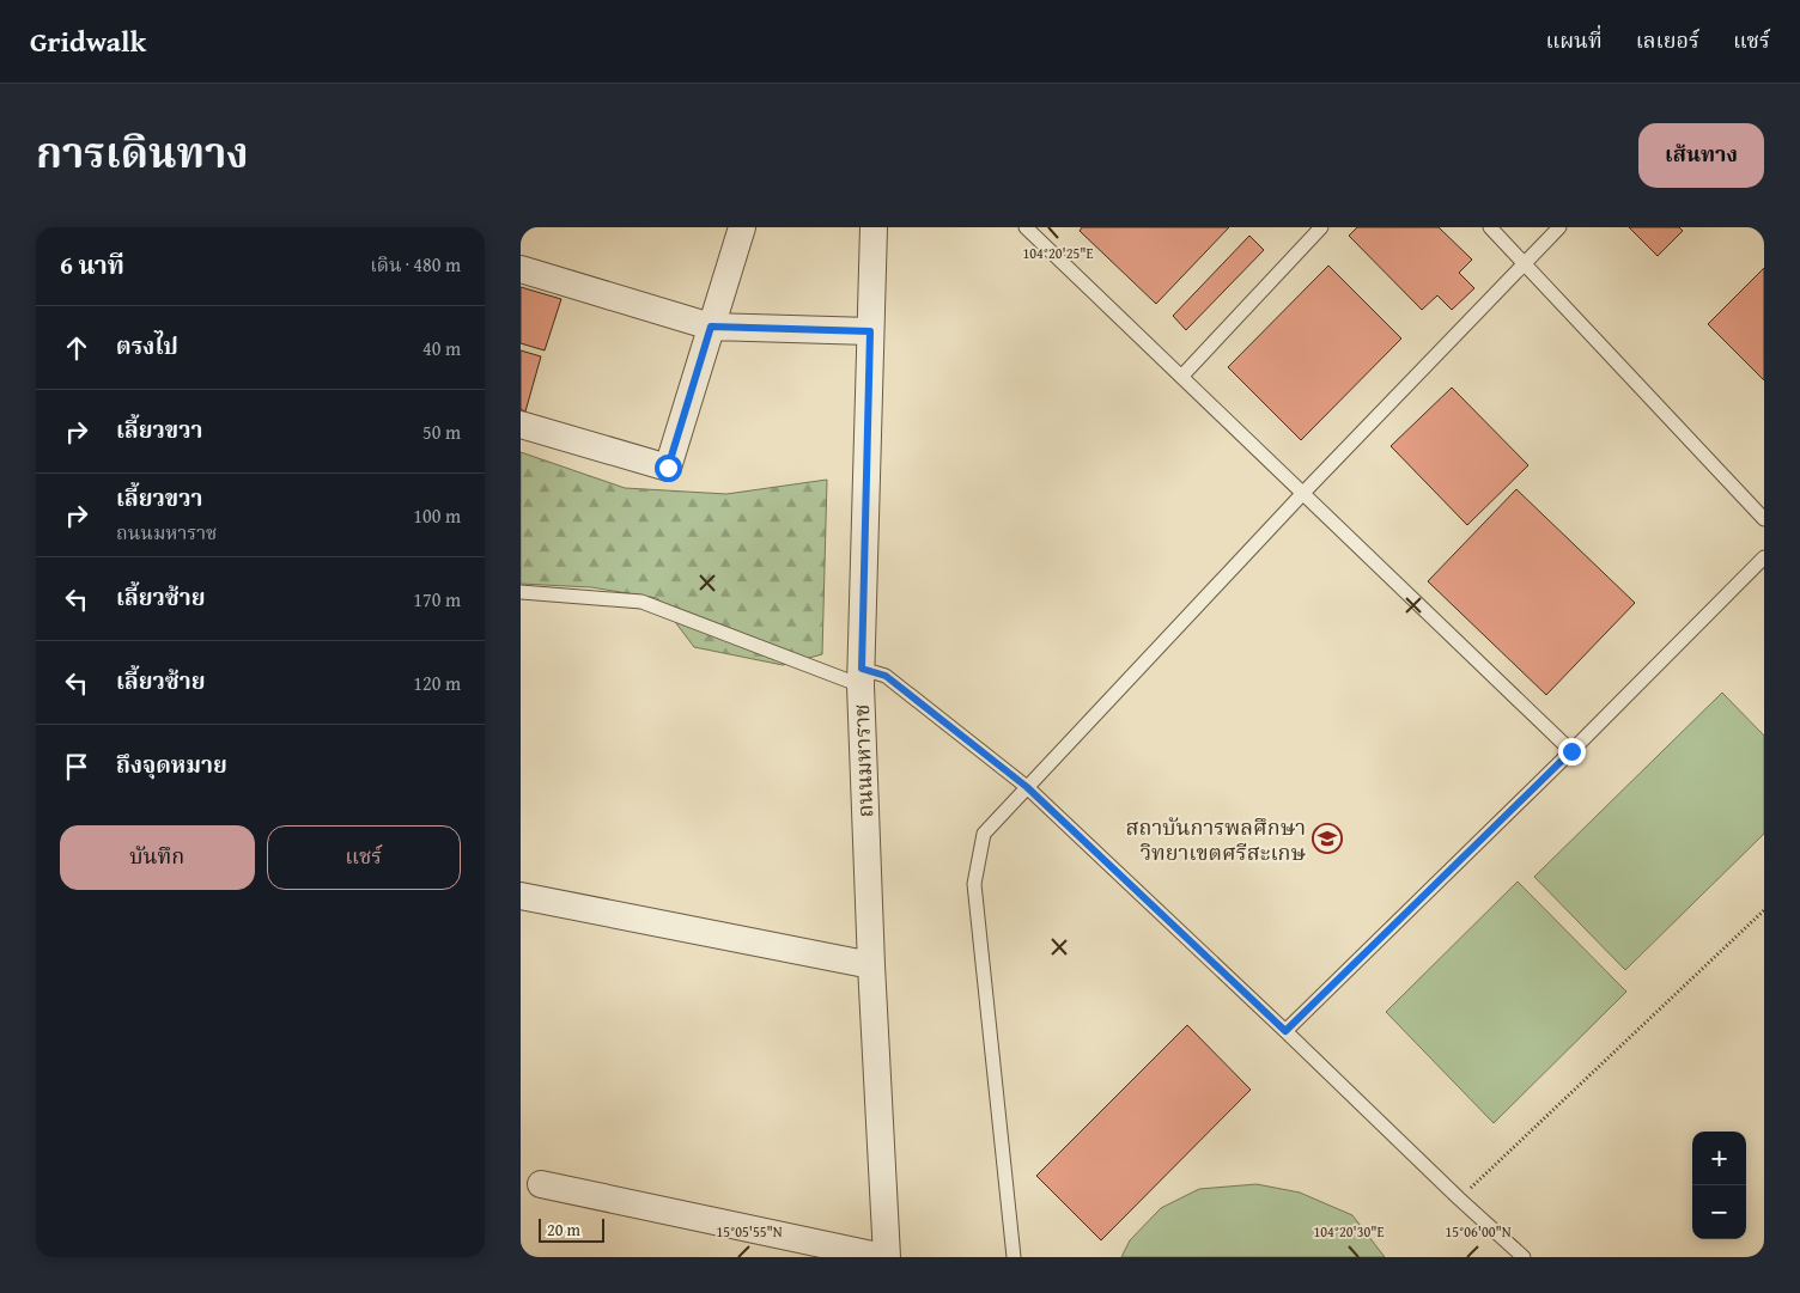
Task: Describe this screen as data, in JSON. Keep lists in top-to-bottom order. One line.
{"streets":{"street":["ถนนมหาราช"]},"places":{"school or university":["สถาบันการพลศึกษา วิทยาเขตศรีสะเกษ"]},"scale_bar":"20 m","page":{"header":"Gridwalk","nav":["แผนที่","เลเยอร์","แชร์"],"title":"การเดินทาง","buttons":["เส้นทาง",["บันทึก","แชร์"]],"heading":["6 นาที","เดิน · 480 m"],"list":[["ตรงไป","40 m"],["เลี้ยวขวา","50 m"],["เลี้ยวขวา","ถนนมหาราช","100 m"],["เลี้ยวซ้าย","170 m"],["เลี้ยวซ้าย","120 m"],"ถึงจุดหมาย"],"map_buttons":["+","−"],"scale":"20 m"},"coordinates":["104°20'25\"E","104°20'30\"E","15°05'55\"N","15°06'00\"N"]}
